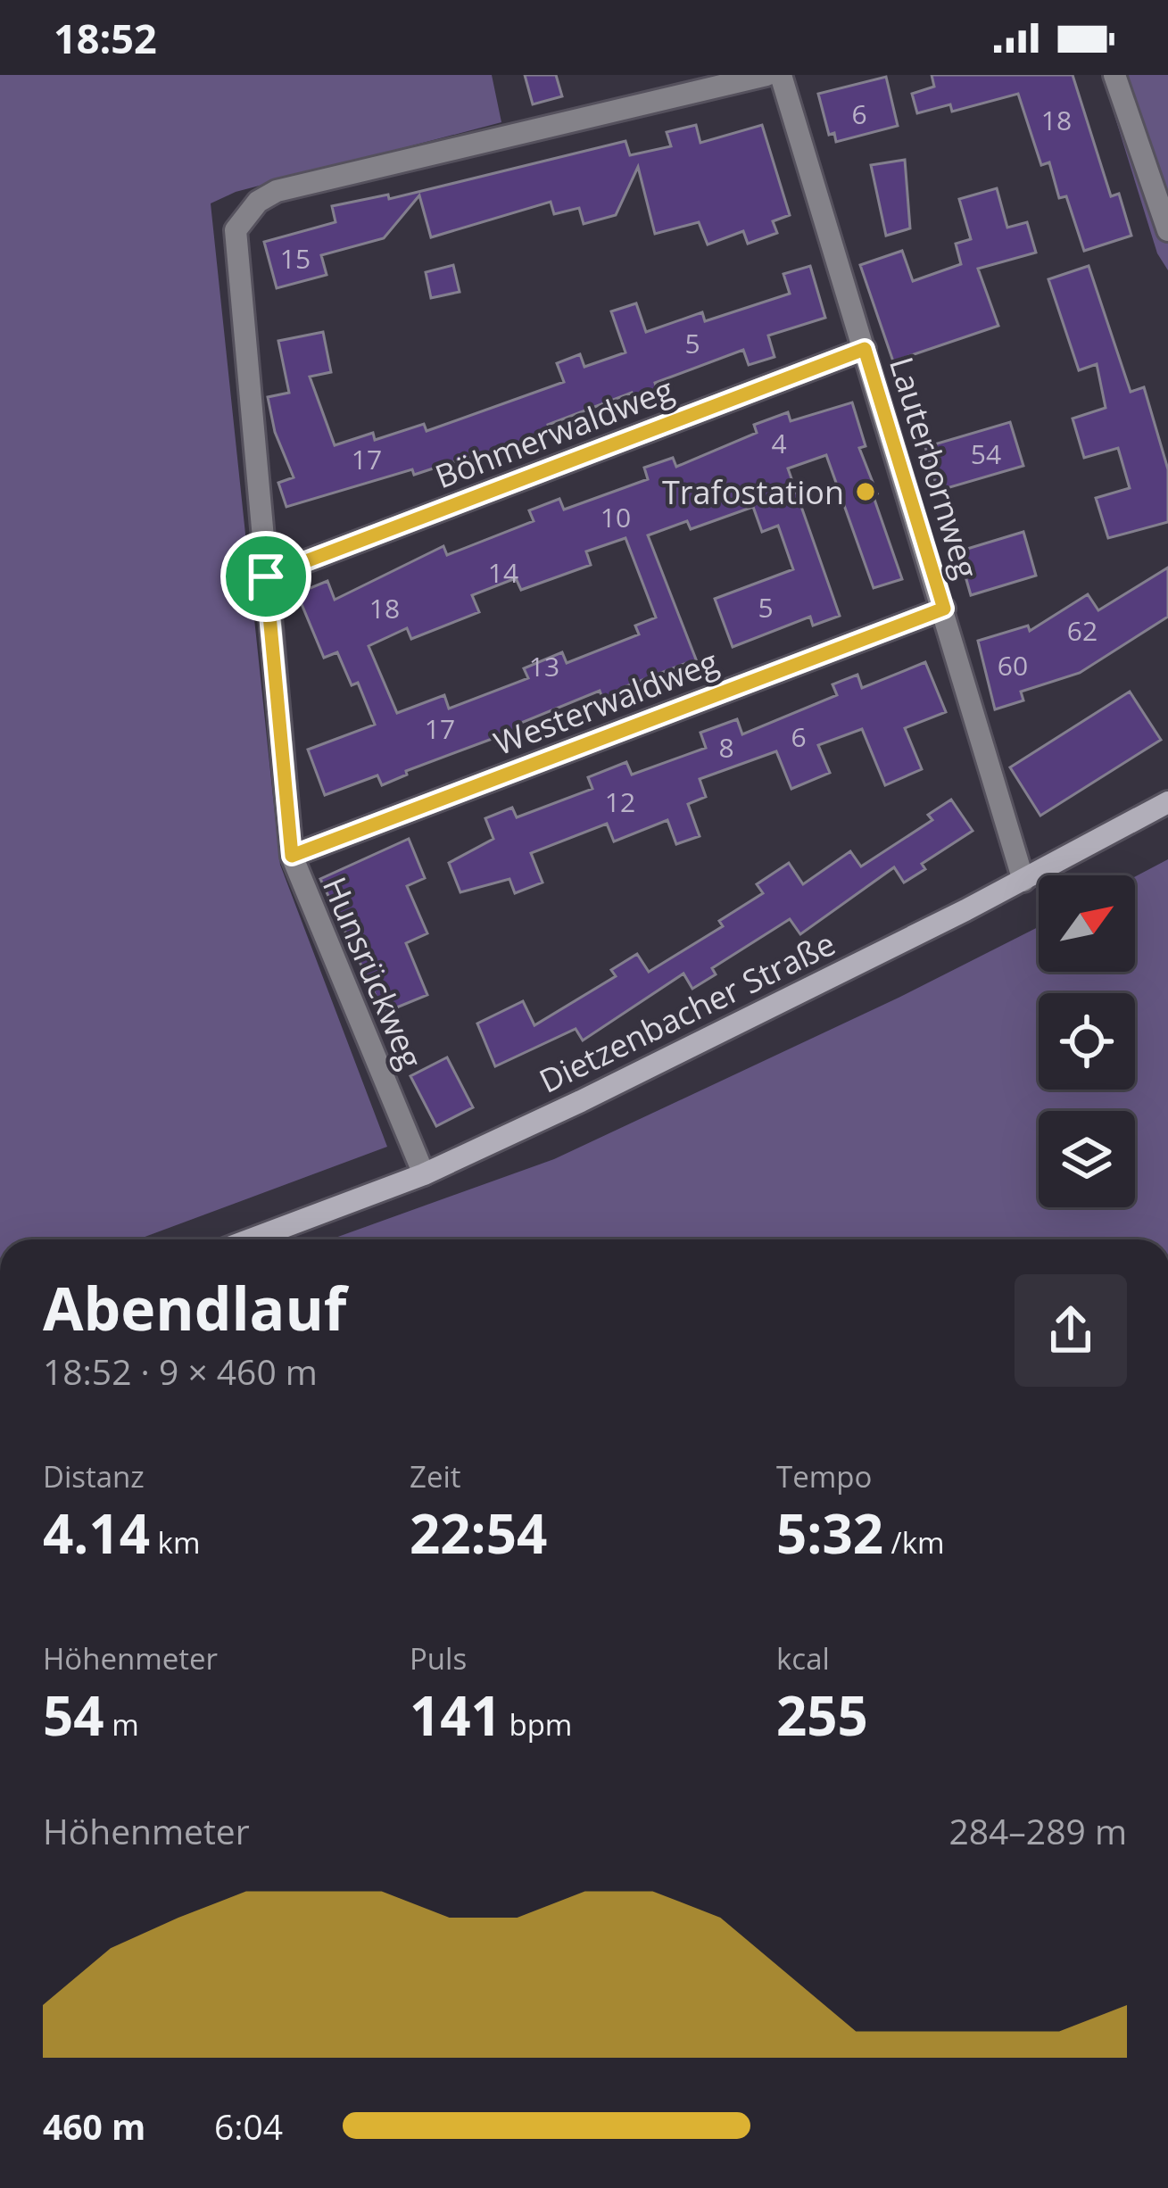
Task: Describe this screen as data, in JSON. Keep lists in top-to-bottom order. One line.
{"streets":{"main road":["Dietzenbacher Straße"],"street":["Böhmerwaldweg","Lauterbornweg","Westerwaldweg","Hunsrückweg"]},"crossings":[["Böhmerwaldweg","Lauterbornweg"],["Böhmerwaldweg","Hunsrückweg"],["Lauterbornweg","Westerwaldweg"],["Lauterbornweg","Dietzenbacher Straße"],["Westerwaldweg","Hunsrückweg"],["Hunsrückweg","Dietzenbacher Straße"]],"places":["Trafostation"],"house_numbers":["6","18","15","5","4","54","17","10","14","5","18","62","60","13","17","6","8","12"],"north":"top right","page":{"status":"18:52","heading":["Abendlauf","18:52 · 9 × 460 m"],"stats":[["Distanz","4.14 km"],["Zeit","22:54"],["Tempo","5:32 /km"],["Höhenmeter","54 m"],["Puls","141 bpm"],["kcal","255"]],"chart":["Höhenmeter","284–289 m"],"list":[{"name":"460 m","note":"6:04"}]}}
